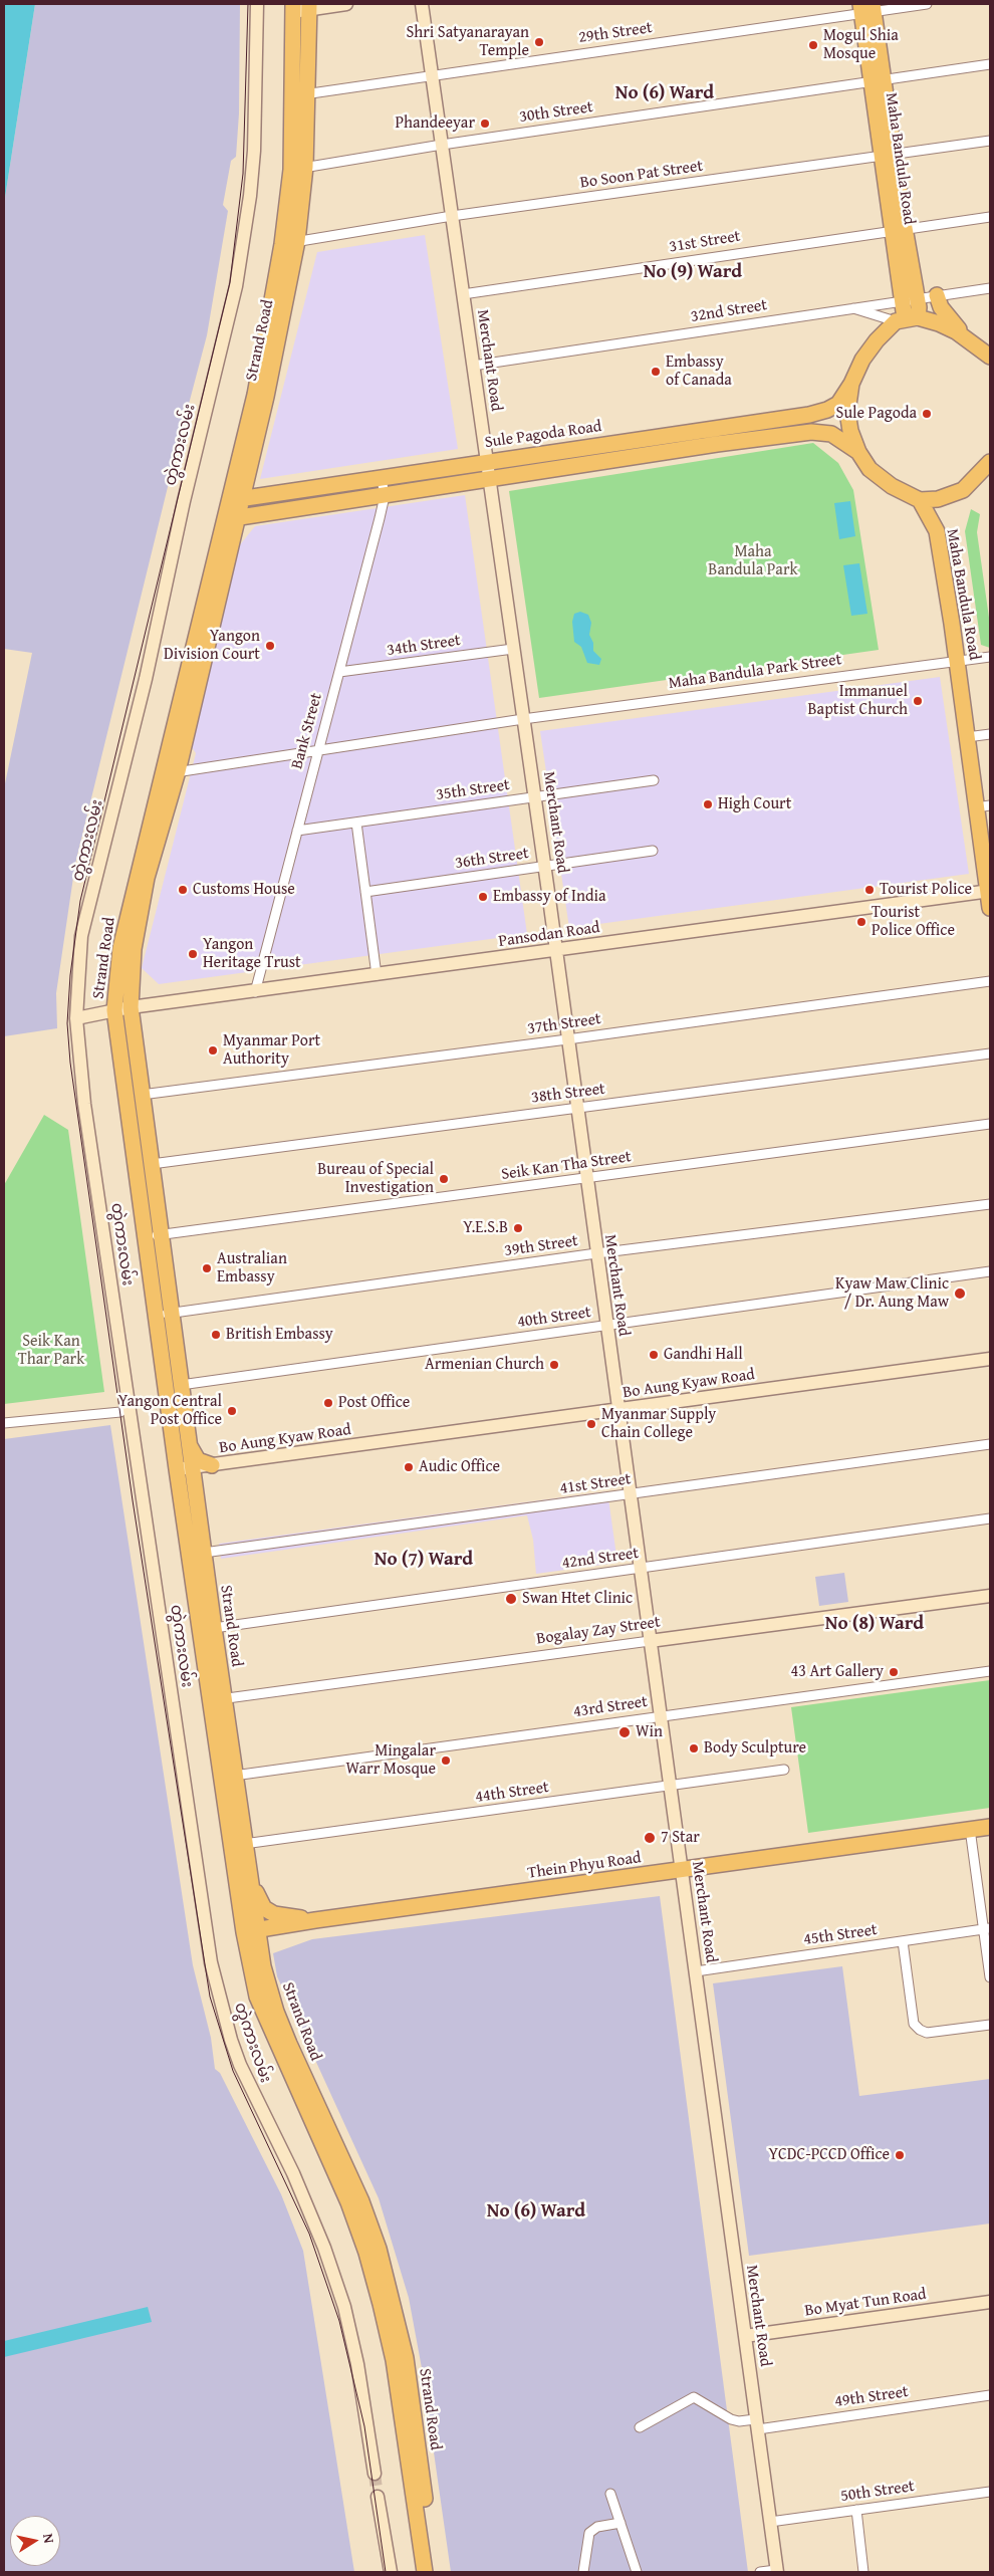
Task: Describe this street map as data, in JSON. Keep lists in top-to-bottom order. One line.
{"streets":{"main road":["Maha Bandula Road","Strand Road","Merchant Road","Sule Pagoda Road","တွဲကားလမ်း","Pansodan Road","Bo Aung Kyaw Road","Bogalay Zay Street","Thein Phyu Road","Bo Myat Tun Road"],"street":["29th Street","30th Street","Bo Soon Pat Street","31st Street","32nd Street","34th Street","Maha Bandula Park Street","Bank Street","35th Street","36th Street","37th Street","38th Street","Seik Kan Tha Street","39th Street","40th Street","41st Street","42nd Street","43rd Street","44th Street","45th Street","49th Street","50th Street"]},"crossings":[["29th Street","Maha Bandula Road"],["29th Street","Strand Road"],["29th Street","Merchant Road"],["30th Street","Maha Bandula Road"],["30th Street","Strand Road"],["30th Street","Merchant Road"],["Maha Bandula Road","Bo Soon Pat Street"],["Maha Bandula Road","31st Street"],["Maha Bandula Road","32nd Street"],["Maha Bandula Road","Maha Bandula Park Street"],["Maha Bandula Road","Pansodan Road"],["Bo Soon Pat Street","Strand Road"],["Bo Soon Pat Street","Merchant Road"],["31st Street","Merchant Road"],["32nd Street","Merchant Road"],["Strand Road","Sule Pagoda Road"],["Strand Road","Maha Bandula Park Street"],["Strand Road","Pansodan Road"],["Strand Road","37th Street"],["Strand Road","38th Street"],["Strand Road","Seik Kan Tha Street"],["Strand Road","39th Street"],["Strand Road","40th Street"],["Strand Road","Bo Aung Kyaw Road"],["Strand Road","41st Street"],["Strand Road","42nd Street"],["Strand Road","Bogalay Zay Street"],["Strand Road","43rd Street"],["Strand Road","44th Street"],["Strand Road","Thein Phyu Road"],["Merchant Road","Sule Pagoda Road"],["Merchant Road","34th Street"],["Merchant Road","Maha Bandula Park Street"],["Merchant Road","35th Street"],["Merchant Road","36th Street"],["Merchant Road","Pansodan Road"],["Merchant Road","37th Street"],["Merchant Road","38th Street"],["Merchant Road","Seik Kan Tha Street"],["Merchant Road","39th Street"],["Merchant Road","40th Street"],["Merchant Road","Bo Aung Kyaw Road"],["Merchant Road","41st Street"],["Merchant Road","42nd Street"],["Merchant Road","Bogalay Zay Street"],["Merchant Road","43rd Street"],["Merchant Road","44th Street"],["Merchant Road","Thein Phyu Road"],["Merchant Road","45th Street"],["Merchant Road","Bo Myat Tun Road"],["Merchant Road","49th Street"],["Merchant Road","50th Street"],["Sule Pagoda Road","Bank Street"],["တွဲကားလမ်း","Pansodan Road"],["34th Street","Bank Street"],["Maha Bandula Park Street","Bank Street"],["Bank Street","35th Street"],["Bank Street","Pansodan Road"]],"districts":["No (6) Ward","No (9) Ward","No (7) Ward","No (8) Ward","No (6) Ward"],"parks":["Maha Bandula Park","Seik Kan Thar Park"],"places":["Shri Satyanarayan Temple","Mogul Shia Mosque","Phandeeyar","Embassy of Canada","Sule Pagoda","Yangon Division Court","Immanuel Baptist Church","High Court","Customs House","Tourist Police","Embassy of India","Tourist Police Office","Yangon Heritage Trust","Myanmar Port Authority","Bureau of Special Investigation","Y.E.S.B","Australian Embassy","Kyaw Maw Clinic / Dr. Aung Maw","British Embassy","Gandhi Hall","Armenian Church","Post Office","Yangon Central Post Office","Myanmar Supply Chain College","Audic Office","Swan Htet Clinic","43 Art Gallery","Win","Body Sculpture","Mingalar Warr Mosque","7 Star","YCDC-PCCD Office"],"north":"right"}
